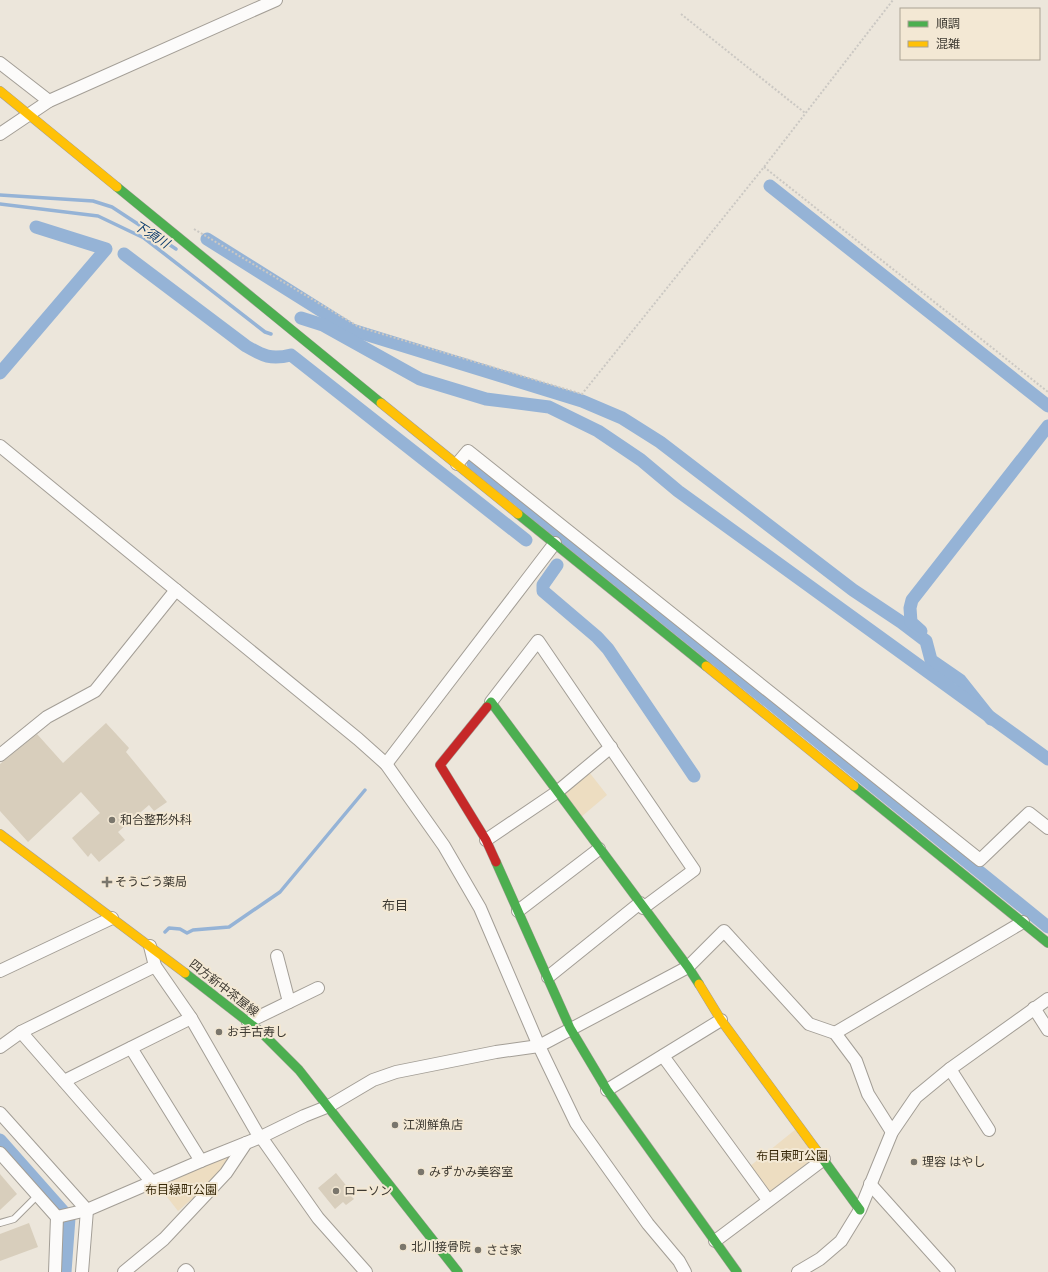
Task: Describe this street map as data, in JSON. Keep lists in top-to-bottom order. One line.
{"streets":{"street":["四方新中茶屋線"]},"districts":["布目"],"water":["下須川"],"parks":["布目東町公園","布目緑町公園"],"places":{"other":["和合整形外科","お手古寿し","江渕鮮魚店","理容 はやし","みずかみ美容室","ローソン","北川接骨院","ささ家"],"health":["そうごう薬局"]},"legend":["順調","混雑"]}
